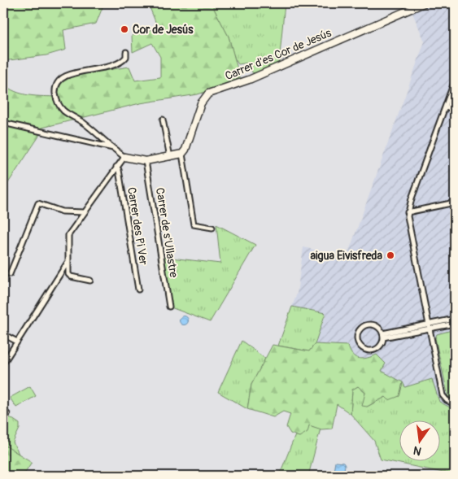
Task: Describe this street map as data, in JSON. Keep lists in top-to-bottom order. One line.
{"streets":{"street":["Carrer d'es Cor de Jesús","Carrer des Pi Ver","Carrer de s'Ullastre"]},"places":["Cor de Jesús","aigua Eivisfreda"],"north":"bottom"}
